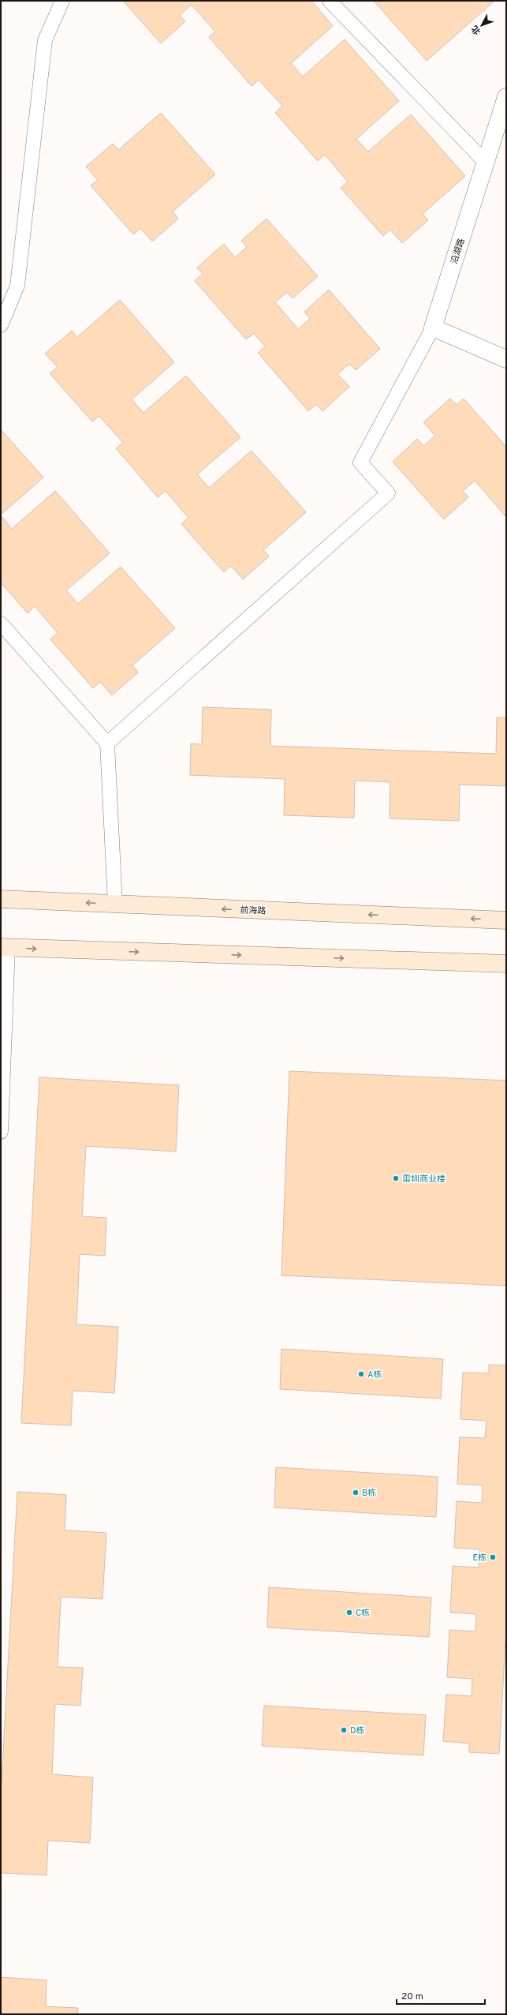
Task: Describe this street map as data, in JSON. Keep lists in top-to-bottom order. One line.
{"streets":{"street":["沿湖路","前海路"]},"places":["雷圳商业楼","A栋","B栋","E栋","C栋","D栋"],"scale_bar":"20 m","north":"bottom left"}
